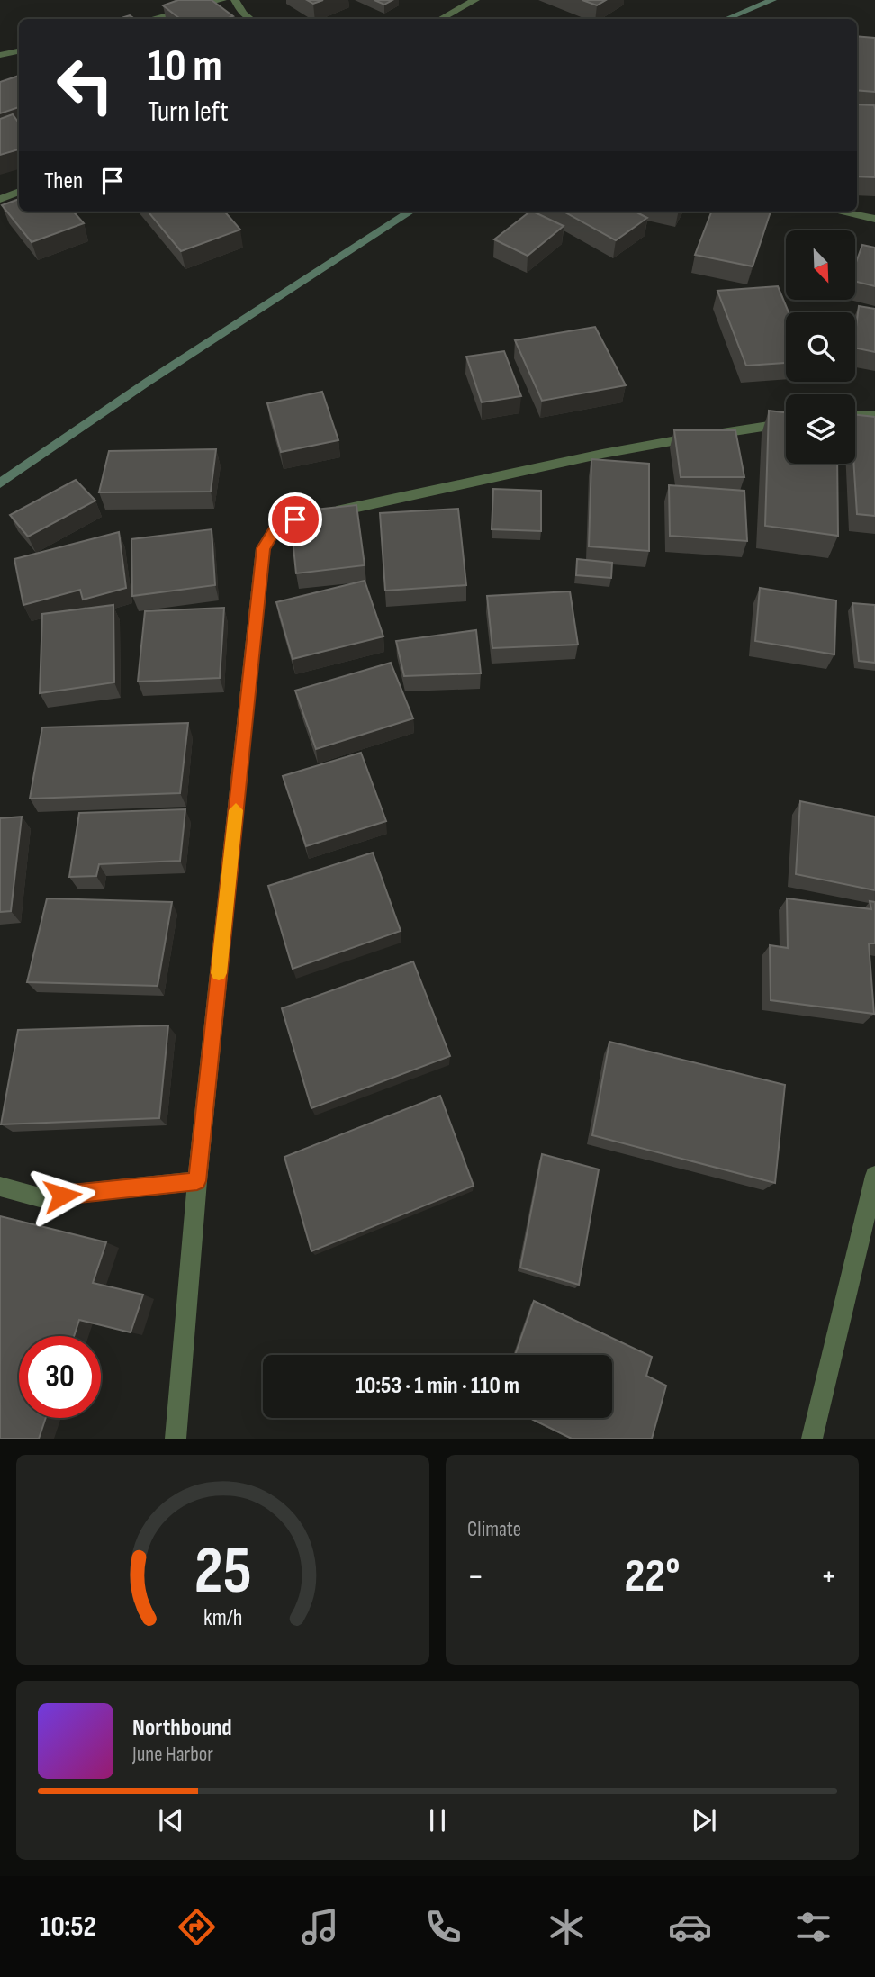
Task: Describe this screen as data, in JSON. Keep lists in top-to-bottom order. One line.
{"north":"bottom right","page":{"turn":["10 m","Turn left"],"then":"Then","limit":"30","trip":"10:53 · 1 min · 110 m","tile":"Climate","heat":["−","22°","+"],"song":["Northbound","June Harbor"],"tabs":"10:52","gauge":["25","km/h"]}}
